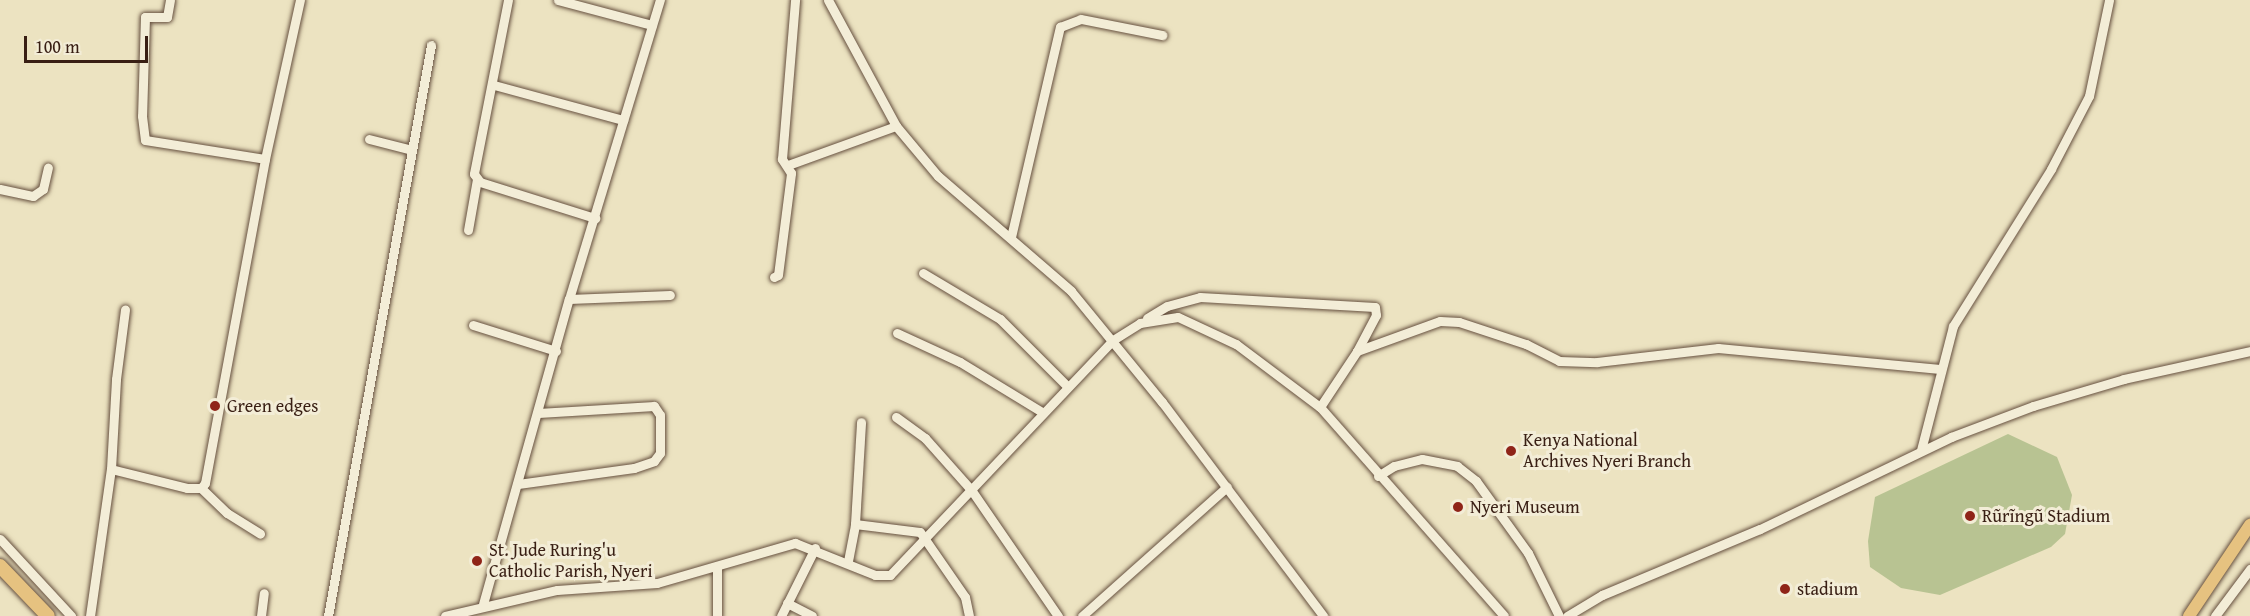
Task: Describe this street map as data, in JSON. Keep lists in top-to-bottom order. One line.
{"places":["Green edges","Kenya National Archives Nyeri Branch","Nyeri Museum","Rũrĩngũ Stadium","St. Jude Ruring'u Catholic Parish, Nyeri","stadium"],"scale_bar":"100 m"}
